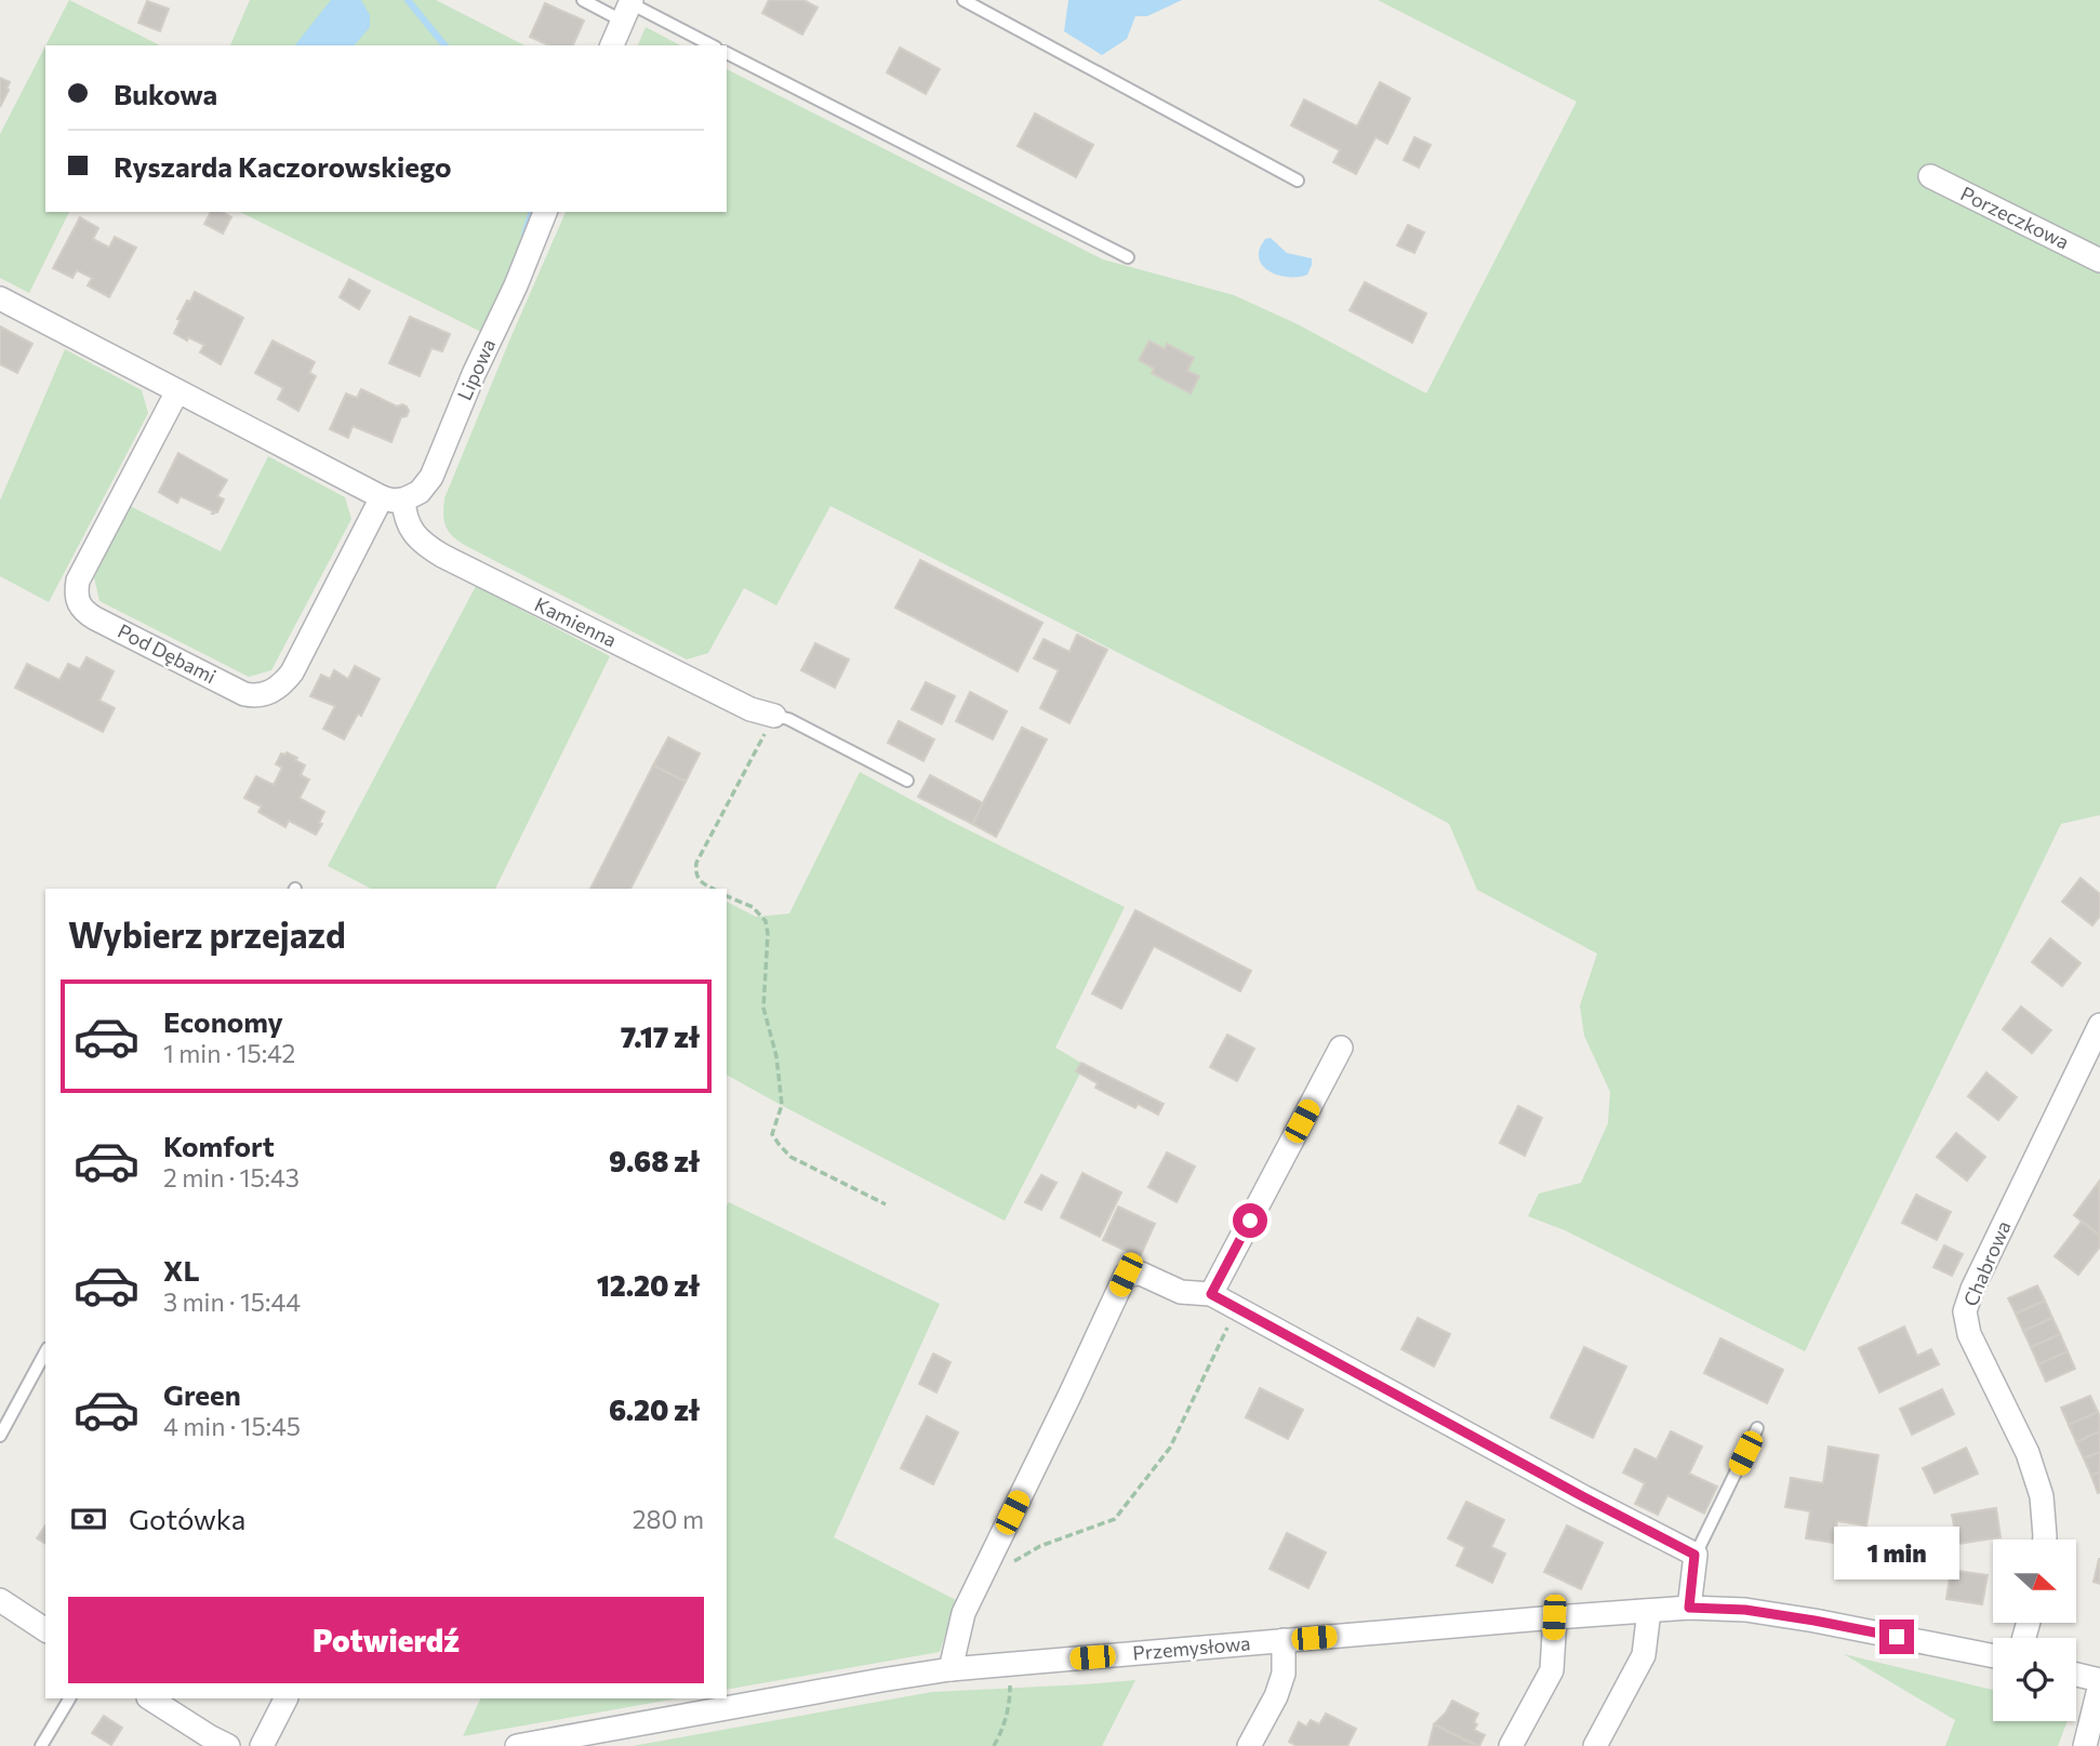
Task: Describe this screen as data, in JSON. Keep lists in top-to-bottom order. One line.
{"streets":{"street":["Porzeczkowa","Lipowa","Kamienna","Pod Dębami","Chabrowa","Przemysłowa"]},"crossings":[["Lipowa","Kamienna"],["Lipowa","Pod Dębami"],["Kamienna","Pod Dębami"]],"north":"right","page":{"banner":["Bukowa","Ryszarda Kaczorowskiego"],"heading":"Wybierz przejazd","list":[{"name":"Economy","note":"1 min · 15:42","value":"7.17 zł"},{"name":"Komfort","note":"2 min · 15:43","value":"9.68 zł"},{"name":"XL","note":"3 min · 15:44","value":"12.20 zł"},{"name":"Green","note":"4 min · 15:45","value":"6.20 zł"}],"pay":["Gotówka","280 m"],"bubble":"1 min","buttons":"Potwierdź"}}
